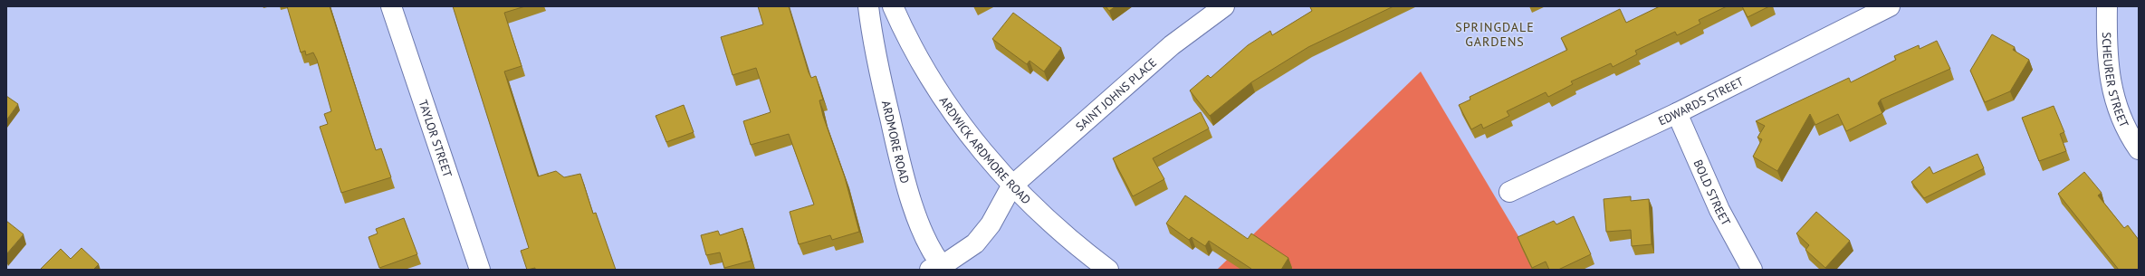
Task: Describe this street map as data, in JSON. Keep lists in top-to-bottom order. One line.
{"streets":{"street":["SCHEURER STREET","SAINT JOHNS PLACE","EDWARDS STREET","TAYLOR STREET","ARDMORE ROAD","ARDWICK ARDMORE ROAD","BOLD STREET"]},"crossings":[["SAINT JOHNS PLACE","ARDMORE ROAD"],["SAINT JOHNS PLACE","ARDWICK ARDMORE ROAD"],["EDWARDS STREET","BOLD STREET"]],"districts":["SPRINGDALE GARDENS"]}
